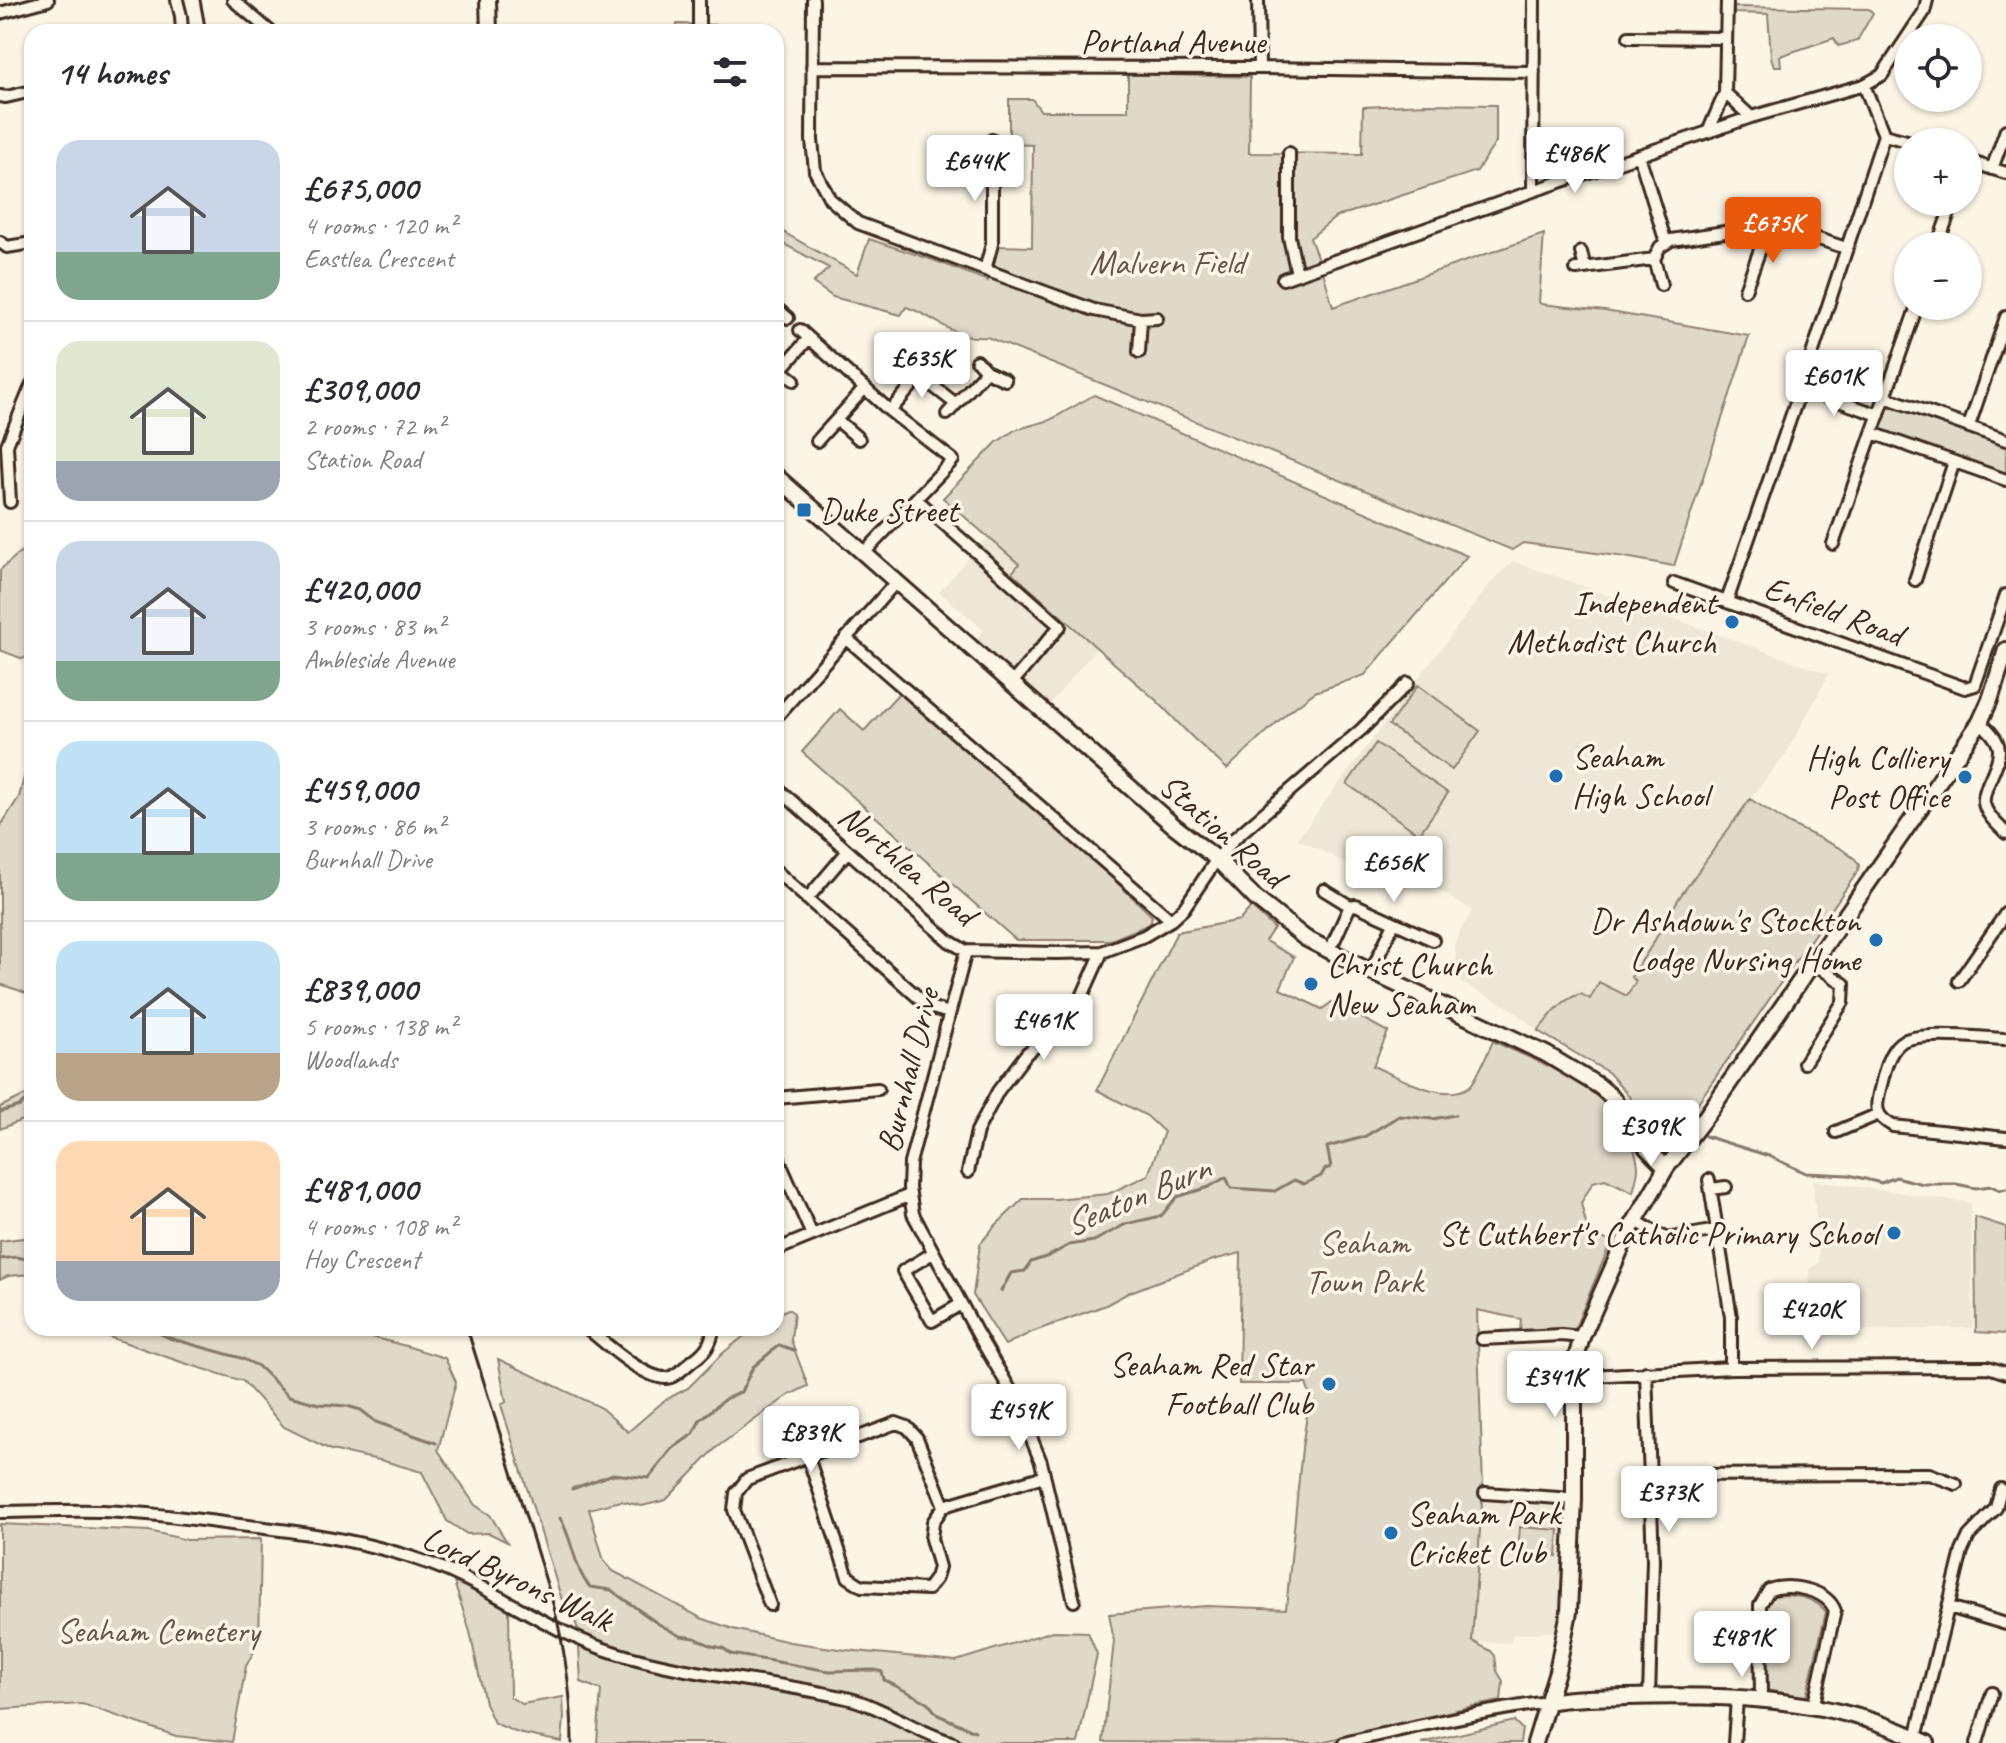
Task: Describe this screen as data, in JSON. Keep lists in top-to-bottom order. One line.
{"streets":{"main road":["Station Road"],"street":["Portland Avenue","Enfield Road","Northlea Road","Burnhall Drive","Lord Byrons Walk"]},"crossings":[["Station Road","Northlea Road"],["Northlea Road","Burnhall Drive"]],"water":["Seaton Burn"],"parks":["Malvern Field","Seaham Town Park","Seaham Cemetery"],"places":{"transit":["Duke Street"],"other":["Independent Methodist Church","Seaham High School","High Colliery Post Office","Dr Ashdown's Stockton Lodge Nursing Home","Christ Church New Seaham","St Cuthbert's Catholic Primary School","Seaham Red Star Football Club","Seaham Park Cricket Club"]},"page":{"map_buttons":["+","−"],"heading":"14 homes","list":[{"name":"£675,000","note":"4 rooms · 120 m² · Eastlea Crescent"},{"name":"£309,000","note":"2 rooms · 72 m² · Station Road"},{"name":"£420,000","note":"3 rooms · 83 m² · Ambleside Avenue"},{"name":"£459,000","note":"3 rooms · 86 m² · Burnhall Drive"},{"name":"£839,000","note":"5 rooms · 138 m² · Woodlands"},{"name":"£481,000","note":"4 rooms · 108 m² · Hoy Crescent"}],"price":["£486K","£644K","£675K","£635K","£601K","£656K","£461K","£309K","£420K","£341K","£459K","£839K","£373K","£481K"]}}
